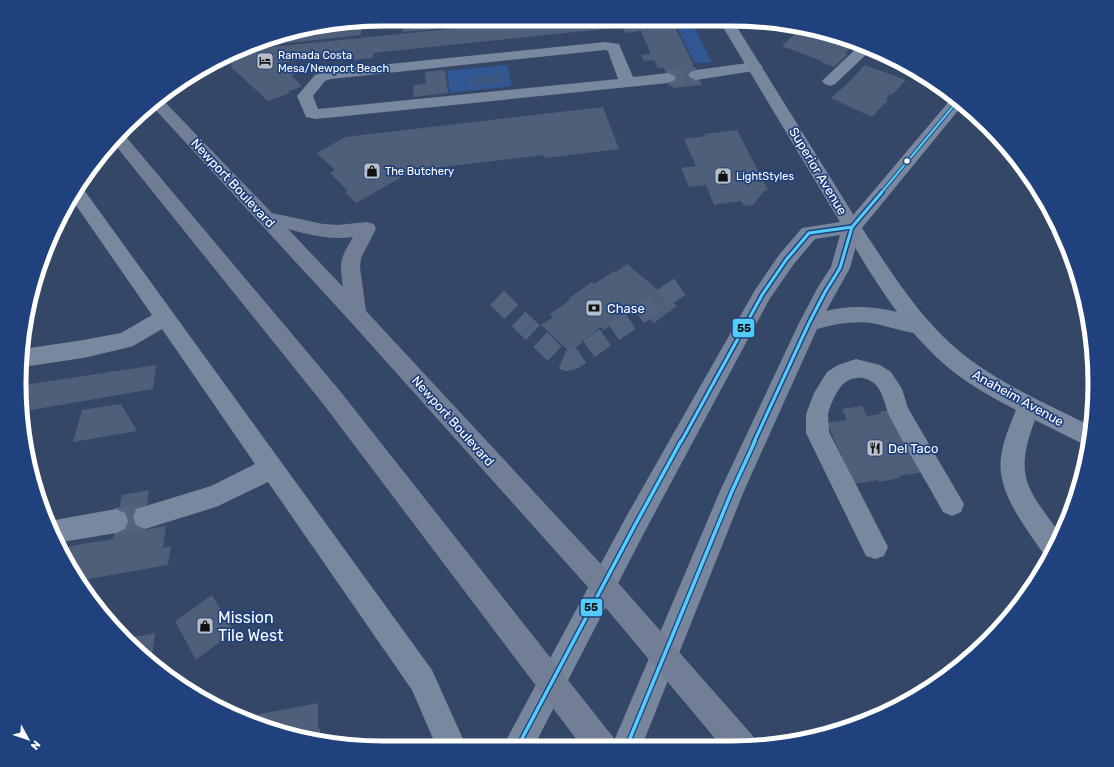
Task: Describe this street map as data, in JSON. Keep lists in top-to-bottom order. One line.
{"streets":{"highway":["Newport Boulevard"],"main road":["Superior Avenue"],"street":["Anaheim Avenue"]},"crossings":[["Superior Avenue","Anaheim Avenue"]],"places":{"hotel":["Ramada Costa Mesa/Newport Beach"],"shop":["The Butchery","LightStyles","Mission Tile West"],"bank":["Chase"],"restaurant":["Del Taco"]},"lines":["transit line 55"],"north":"bottom right"}
